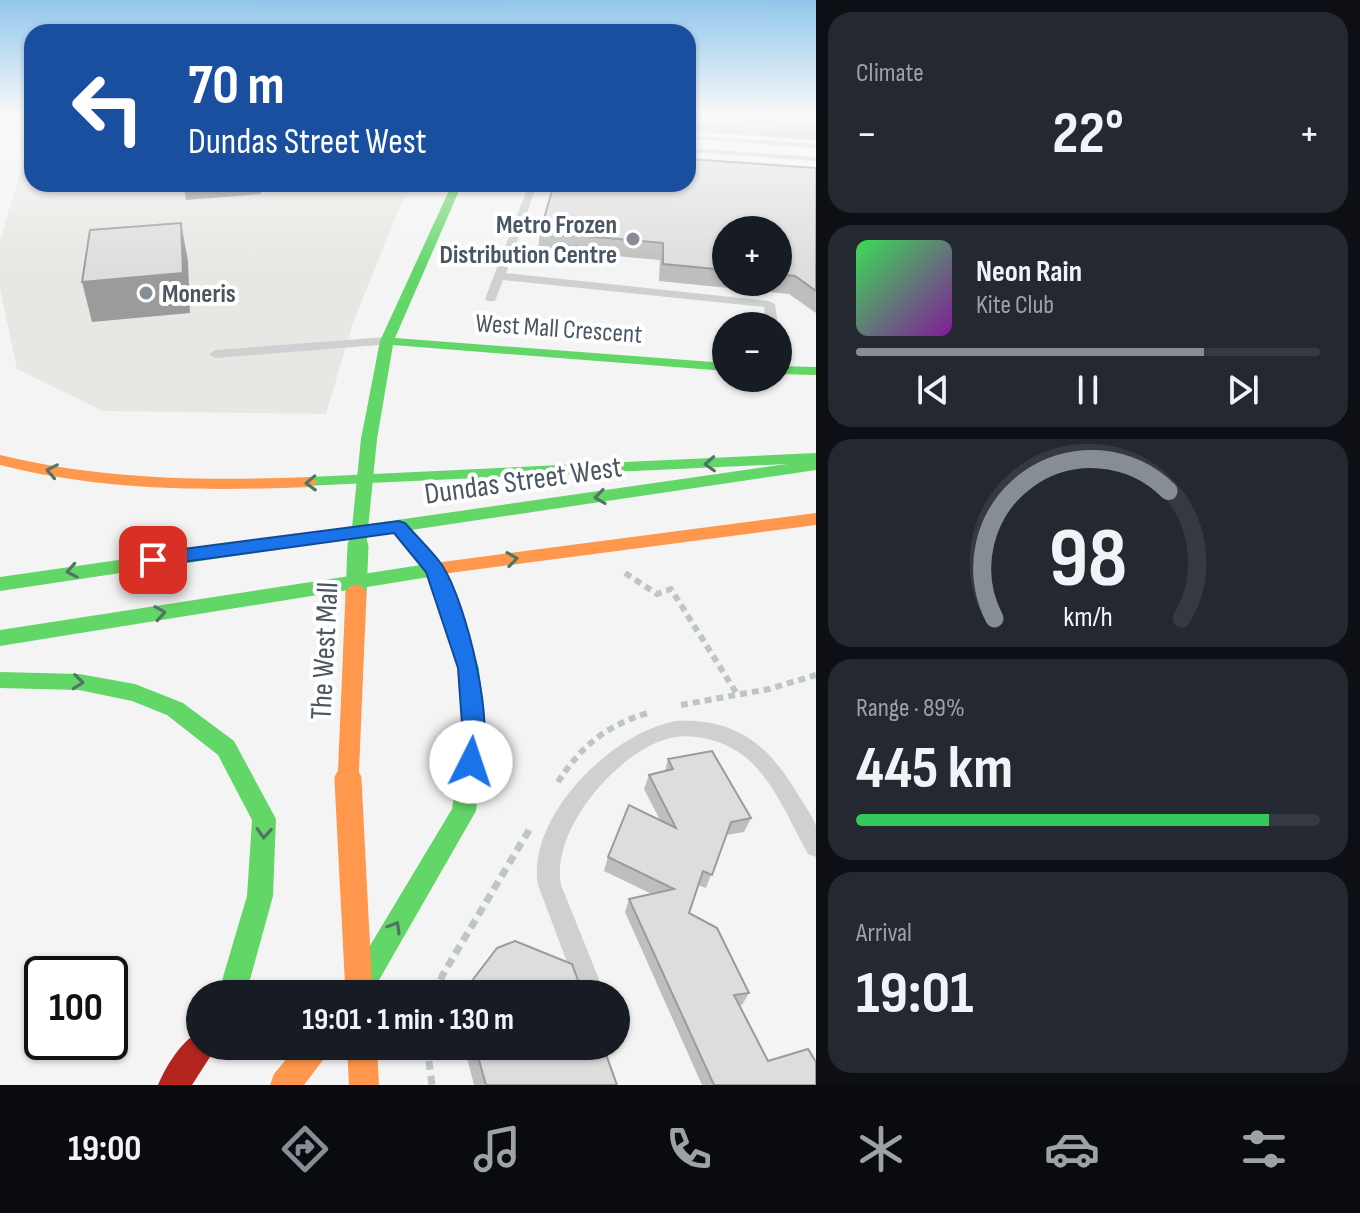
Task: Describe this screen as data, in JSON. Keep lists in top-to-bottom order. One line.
{"streets":{"main road":["West Mall Crescent","Dundas Street West","The West Mall"]},"crossings":[["West Mall Crescent","The West Mall"]],"places":["Metro Frozen Distribution Centre","Moneris"],"page":{"tile":["Climate",["Range · 89%","445 km"],["Arrival","19:01"]],"turn":["70 m","Dundas Street West"],"heat":["−","22°","+"],"map_buttons":["+","−"],"song":["Neon Rain","Kite Club"],"limit":"100","trip":"19:01 · 1 min · 130 m","tabs":"19:00","gauge":["98","km/h"]}}
